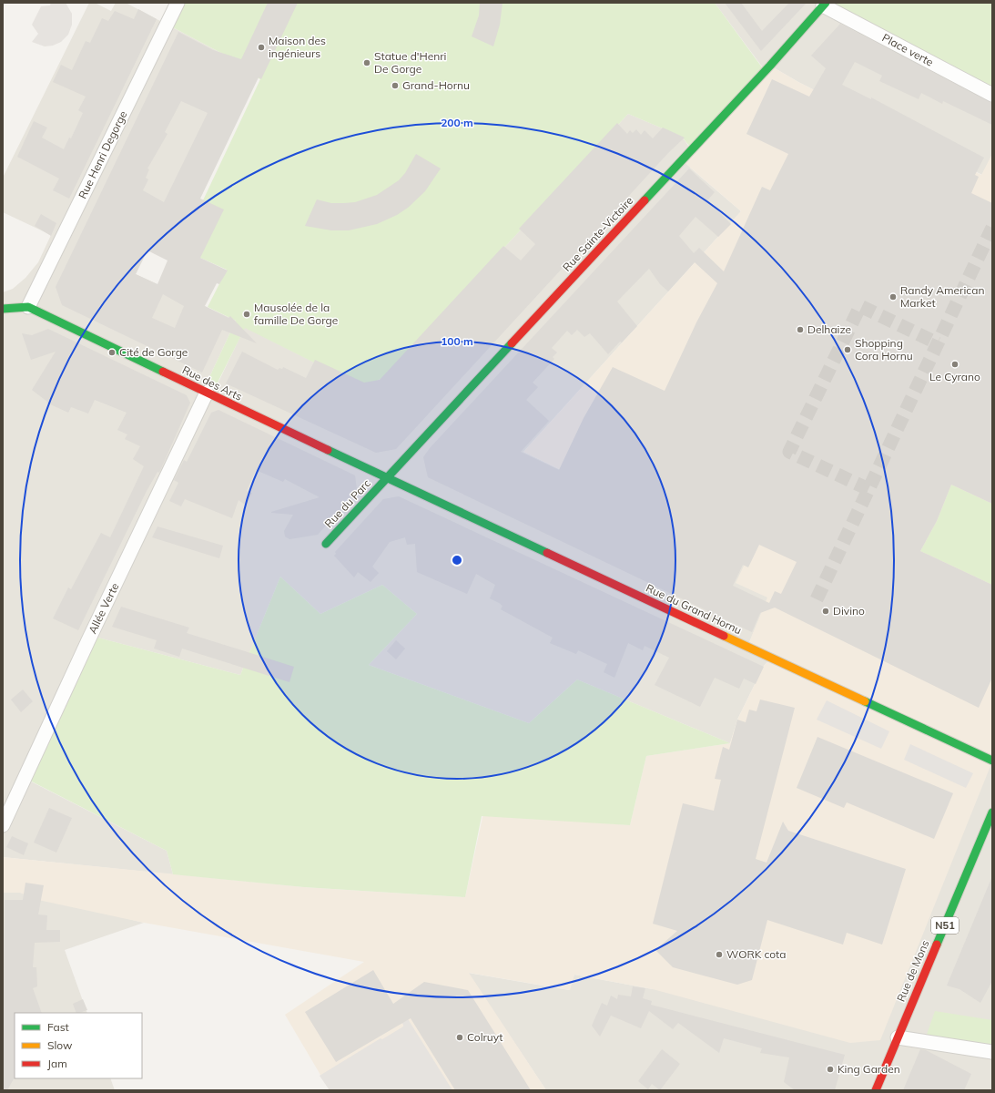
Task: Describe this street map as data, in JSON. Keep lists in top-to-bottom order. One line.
{"streets":{"street":["Place verte","Rue Henri Degorge","Rue Sainte-Victoire","Rue des Arts","Rue du Parc","Allée Verte","Rue du Grand Hornu","N51","Rue de Mons"]},"crossings":[["Place verte","Rue Sainte-Victoire"],["Rue Henri Degorge","Rue des Arts"],["Rue Sainte-Victoire","Rue des Arts"],["Rue Sainte-Victoire","Rue du Parc"],["Rue Sainte-Victoire","Rue du Grand Hornu"],["Rue des Arts","Rue du Parc"],["Rue des Arts","Allée Verte"],["Rue des Arts","Rue du Grand Hornu"],["Rue du Parc","Rue du Grand Hornu"],["N51","Rue de Mons"]],"places":["Maison des ingénieurs","Statue d'Henri De Gorge","Grand-Hornu","Randy American Market","Mausolée de la famille De Gorge","Delhaize","Shopping Cora Hornu","Cité de Gorge","Le Cyrano","Divino","WORK cota","Colruyt","King Garden"],"legend":["Fast","Slow","Jam"],"rings":["200 m","100 m"]}
